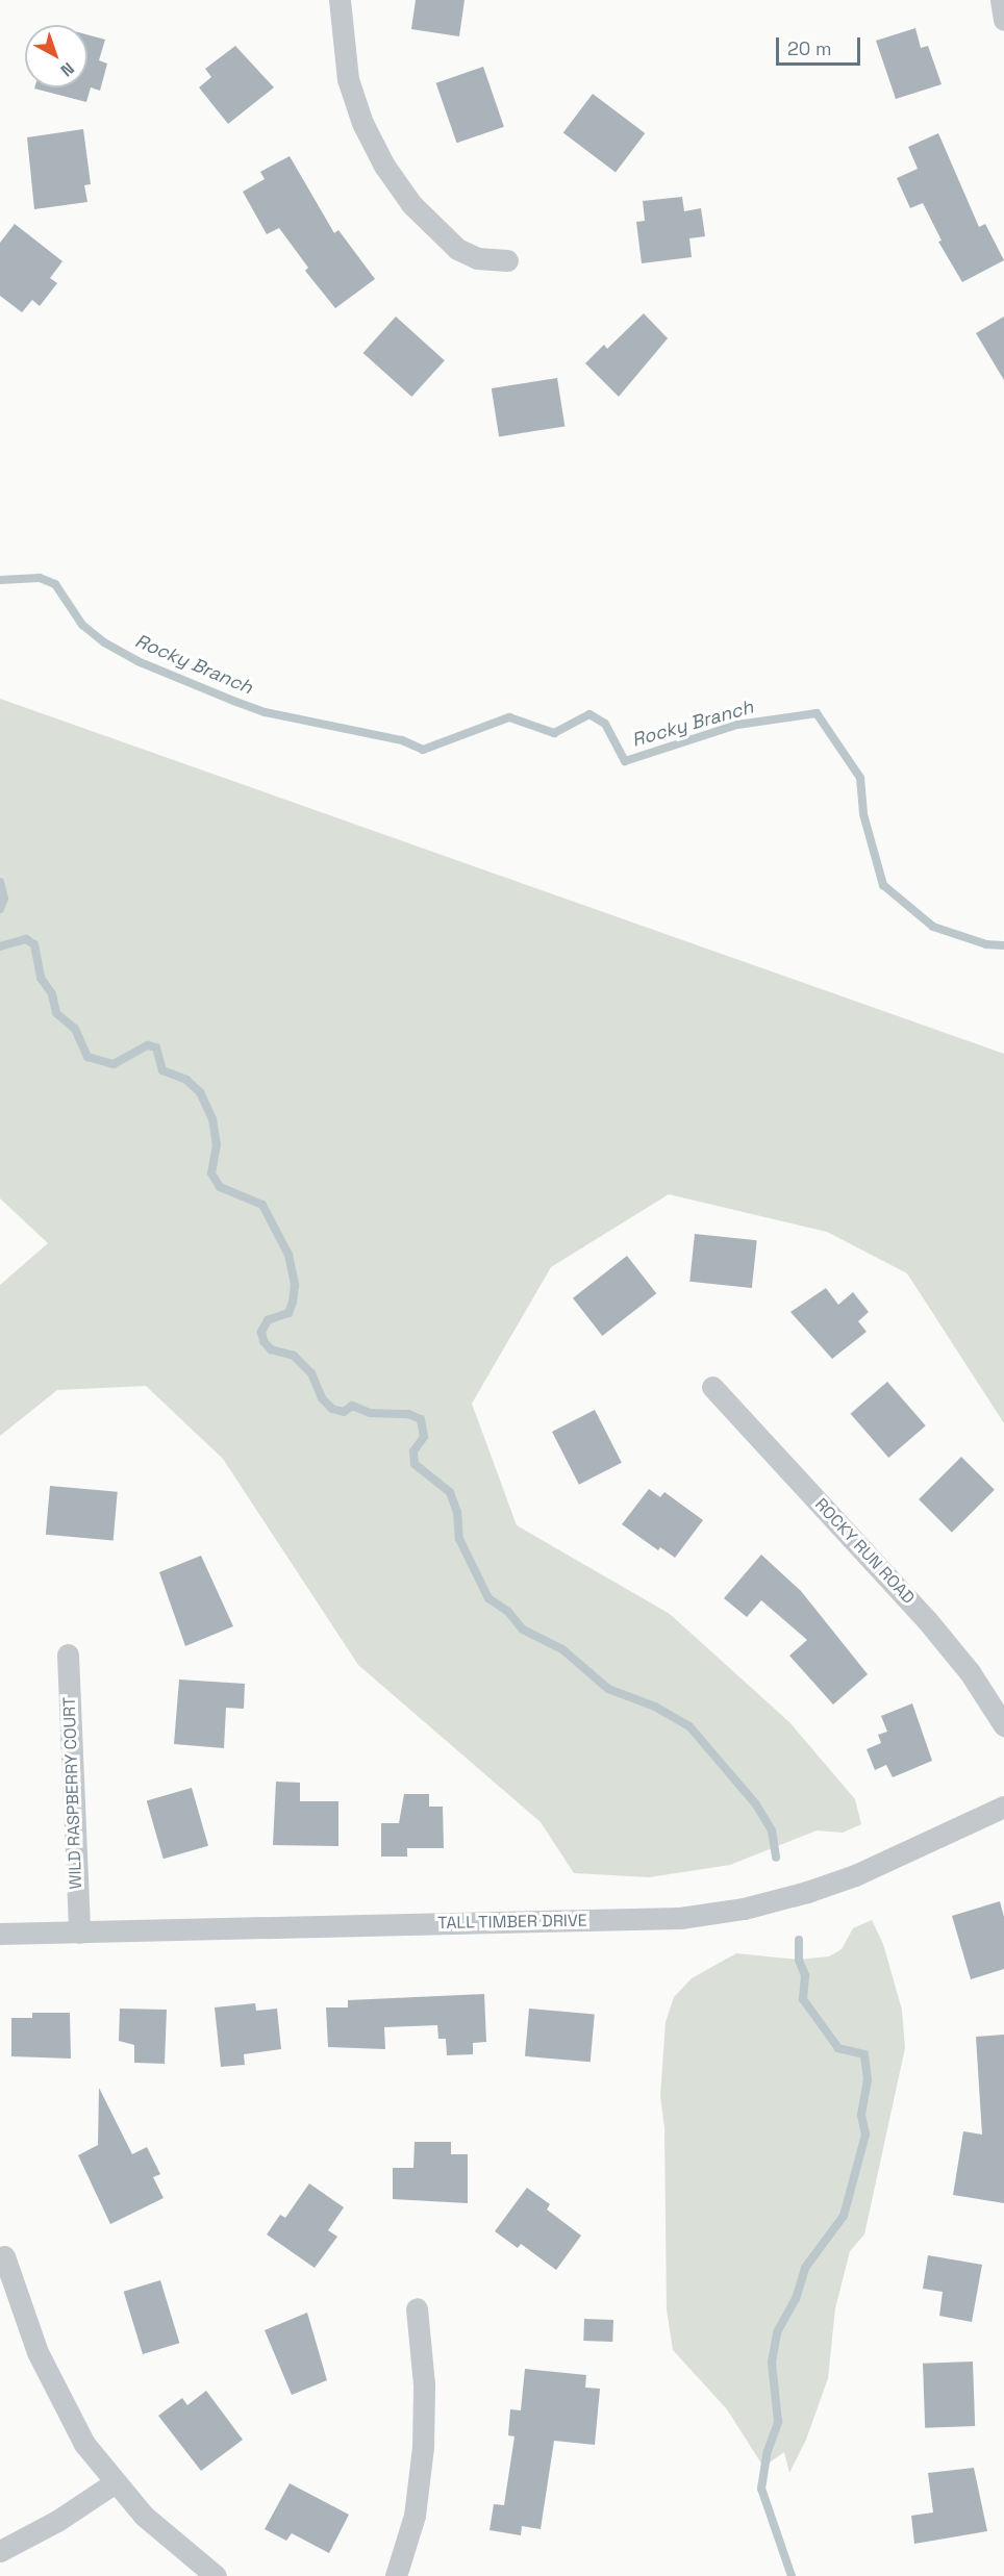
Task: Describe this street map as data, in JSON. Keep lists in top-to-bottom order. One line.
{"streets":{"street":["ROCKY RUN ROAD","WILD RASPBERRY COURT","TALL TIMBER DRIVE"]},"crossings":[["WILD RASPBERRY COURT","TALL TIMBER DRIVE"]],"water":["Rocky Branch"],"scale_bar":"20 m","north":"bottom right"}
